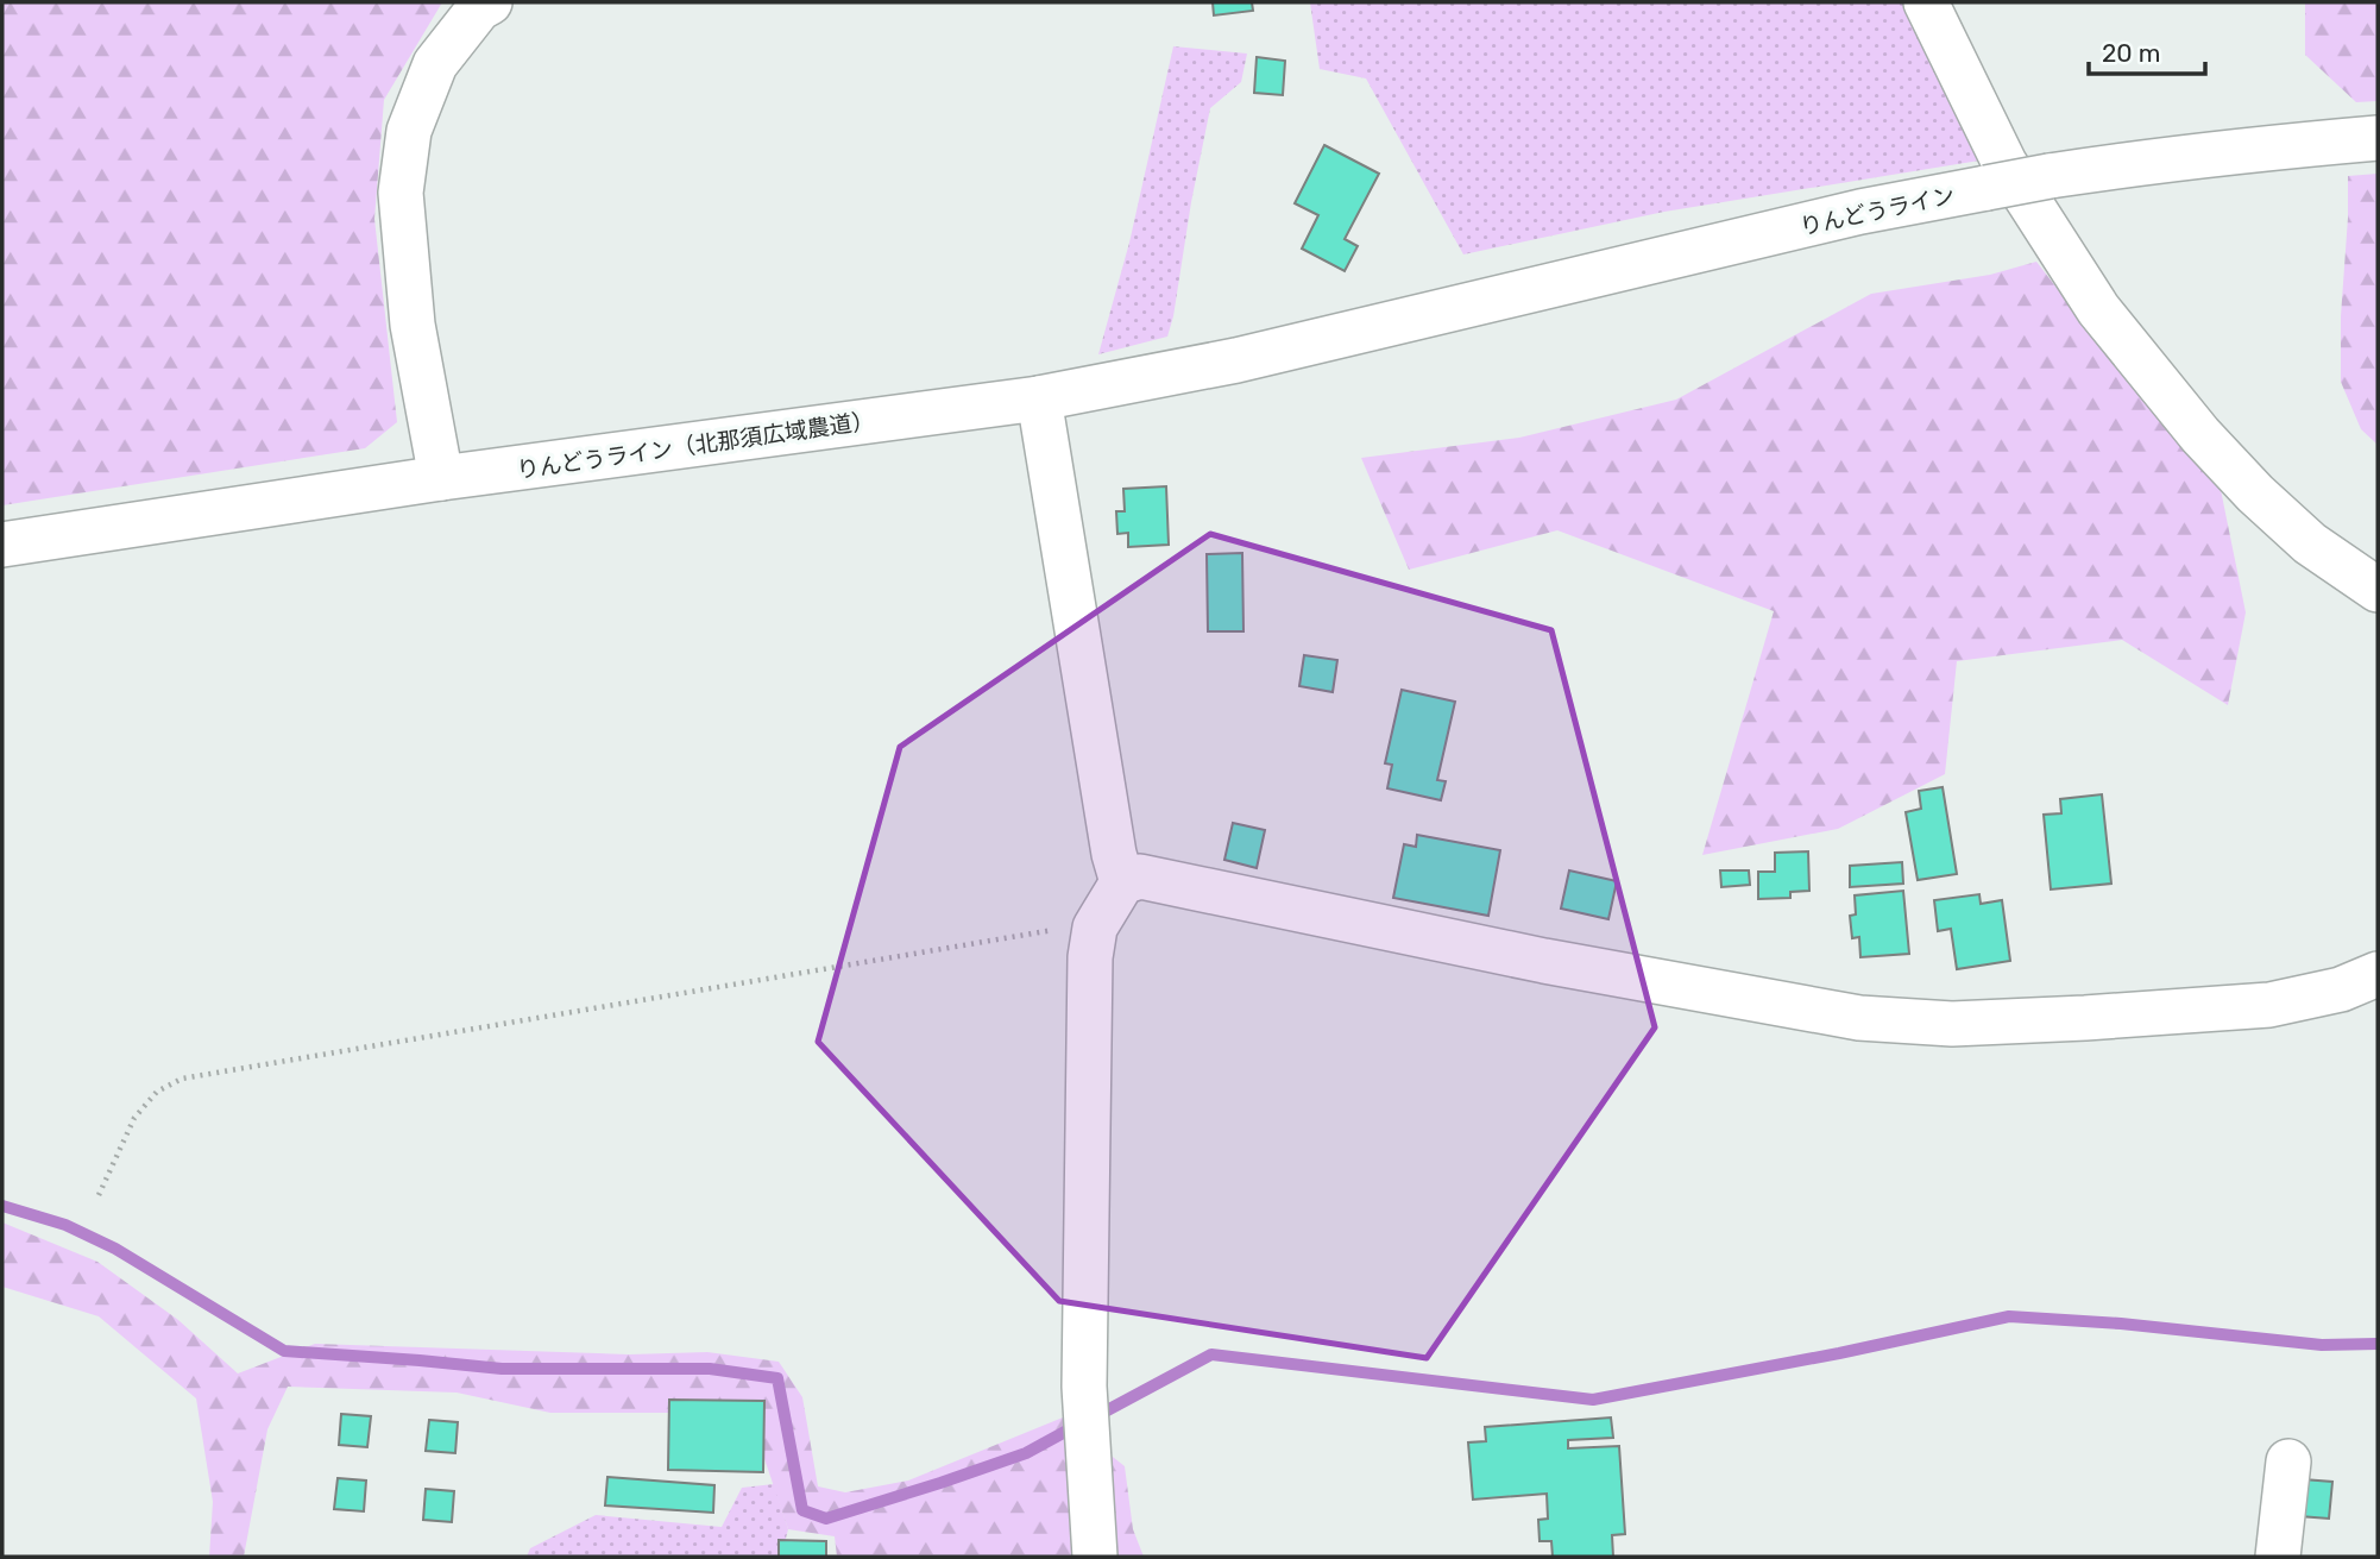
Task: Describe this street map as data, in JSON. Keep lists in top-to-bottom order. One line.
{"streets":{"street":["りんどうライン","りんどうライン（北那須広域農道）"]},"crossings":[["りんどうライン","りんどうライン（北那須広域農道）"]],"scale_bar":"20 m"}
